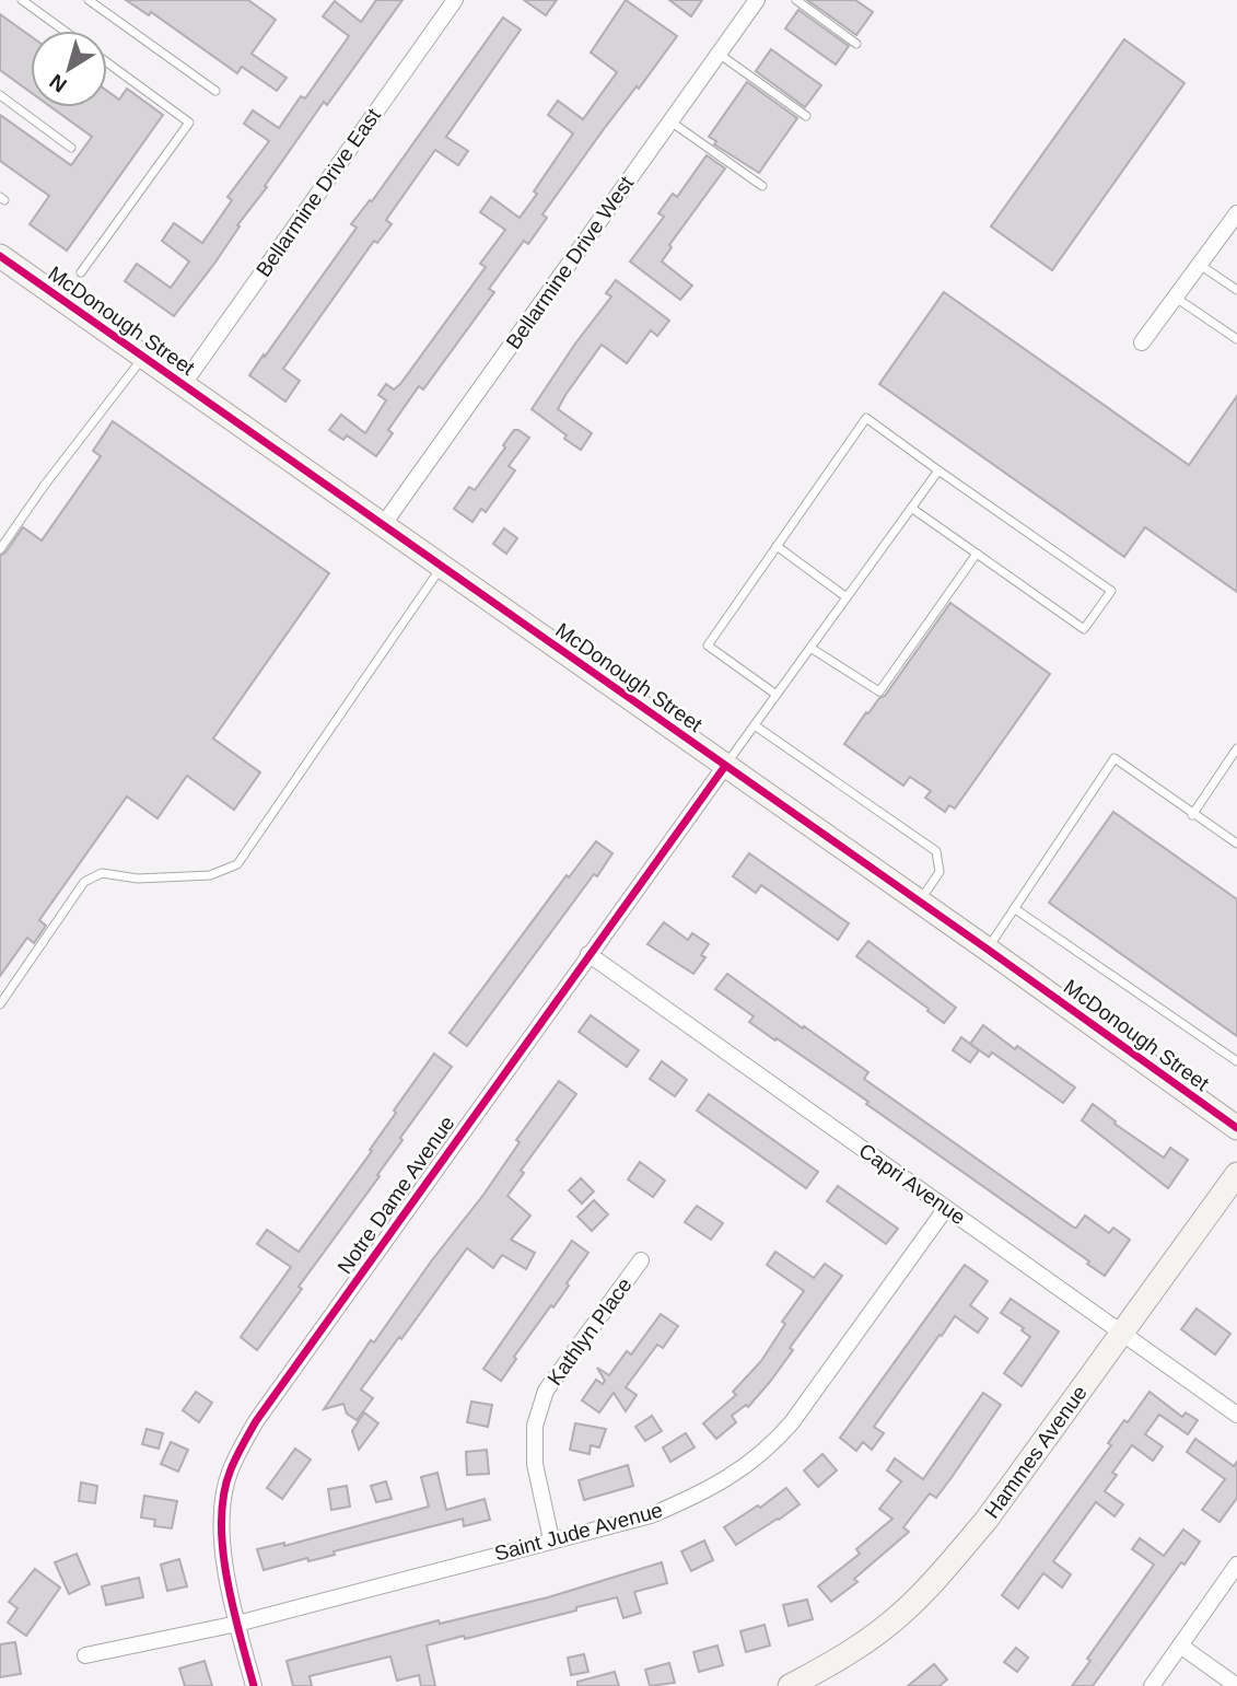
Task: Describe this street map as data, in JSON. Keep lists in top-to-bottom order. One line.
{"streets":{"street":["Bellarmine Drive East","Bellarmine Drive West","McDonough Street","Capri Avenue","Notre Dame Avenue","Kathlyn Place","Hammes Avenue","Saint Jude Avenue"]},"crossings":[["Bellarmine Drive East","McDonough Street"],["Bellarmine Drive West","McDonough Street"],["McDonough Street","Notre Dame Avenue"],["Capri Avenue","Notre Dame Avenue"],["Capri Avenue","Hammes Avenue"],["Capri Avenue","Saint Jude Avenue"],["Notre Dame Avenue","Saint Jude Avenue"],["Kathlyn Place","Saint Jude Avenue"]],"north":"bottom left"}
